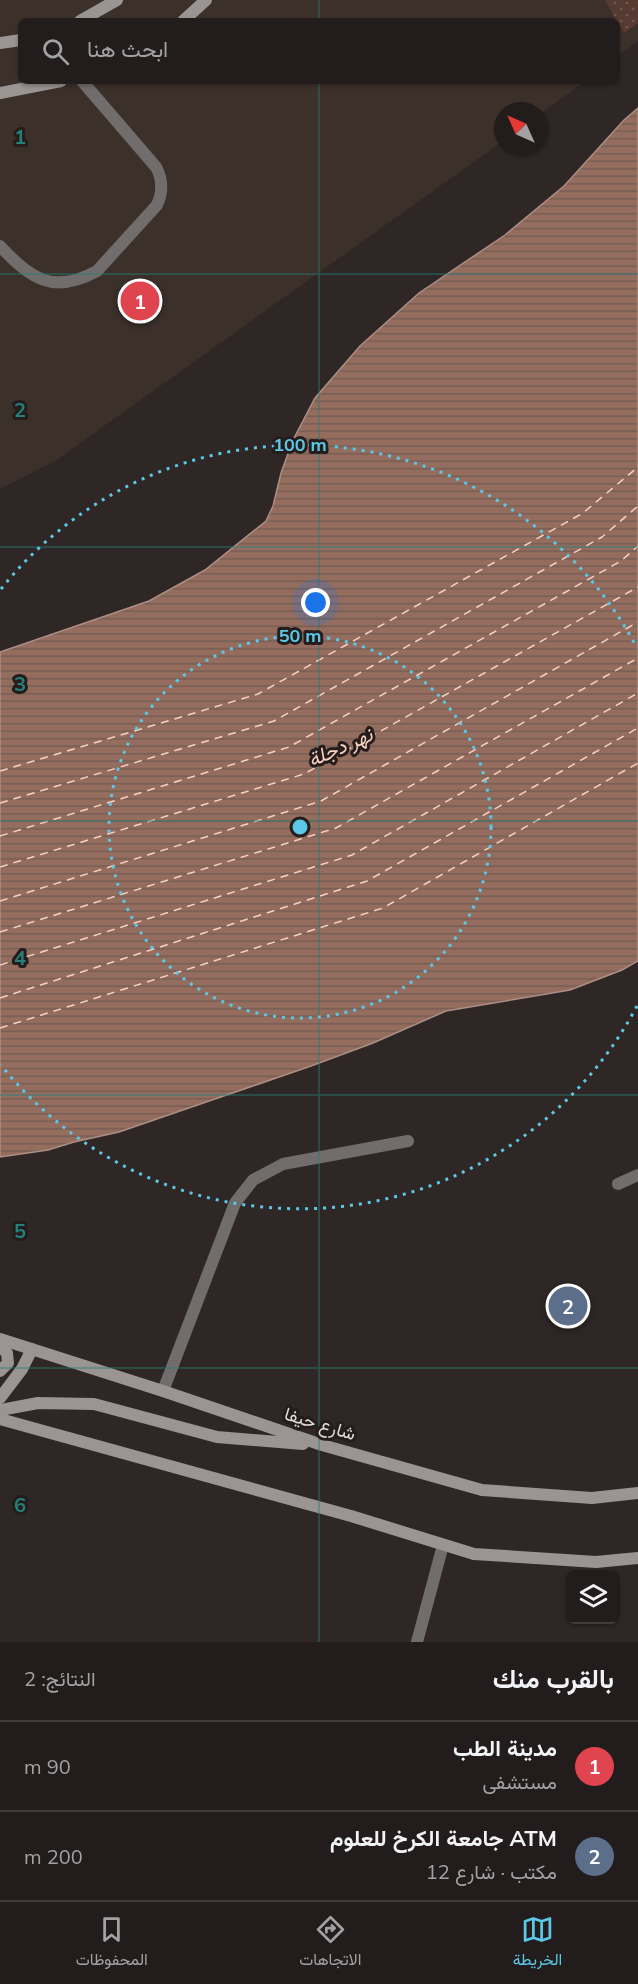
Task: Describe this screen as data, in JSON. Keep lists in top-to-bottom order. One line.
{"streets":{"main road":["شارع حيفا"]},"water":["نهر دجلة"],"north":"top left","page":{"search":"ابحث هنا","pins":["1","2"],"heading":["بالقرب منك","النتائج: 2"],"list":[{"mark":"1","name":"مدينة الطب","note":"مستشفى","value":"90 m"},{"mark":"2","name":"ATM جامعة الكرخ للعلوم","note":"مكتب · شارع 12","value":"200 m"}],"nav":["الخريطة","الاتجاهات","المحفوظات"]},"grid":{"rows":["1","2","3","4","5","6"]},"rings":["100 m","50 m"]}
